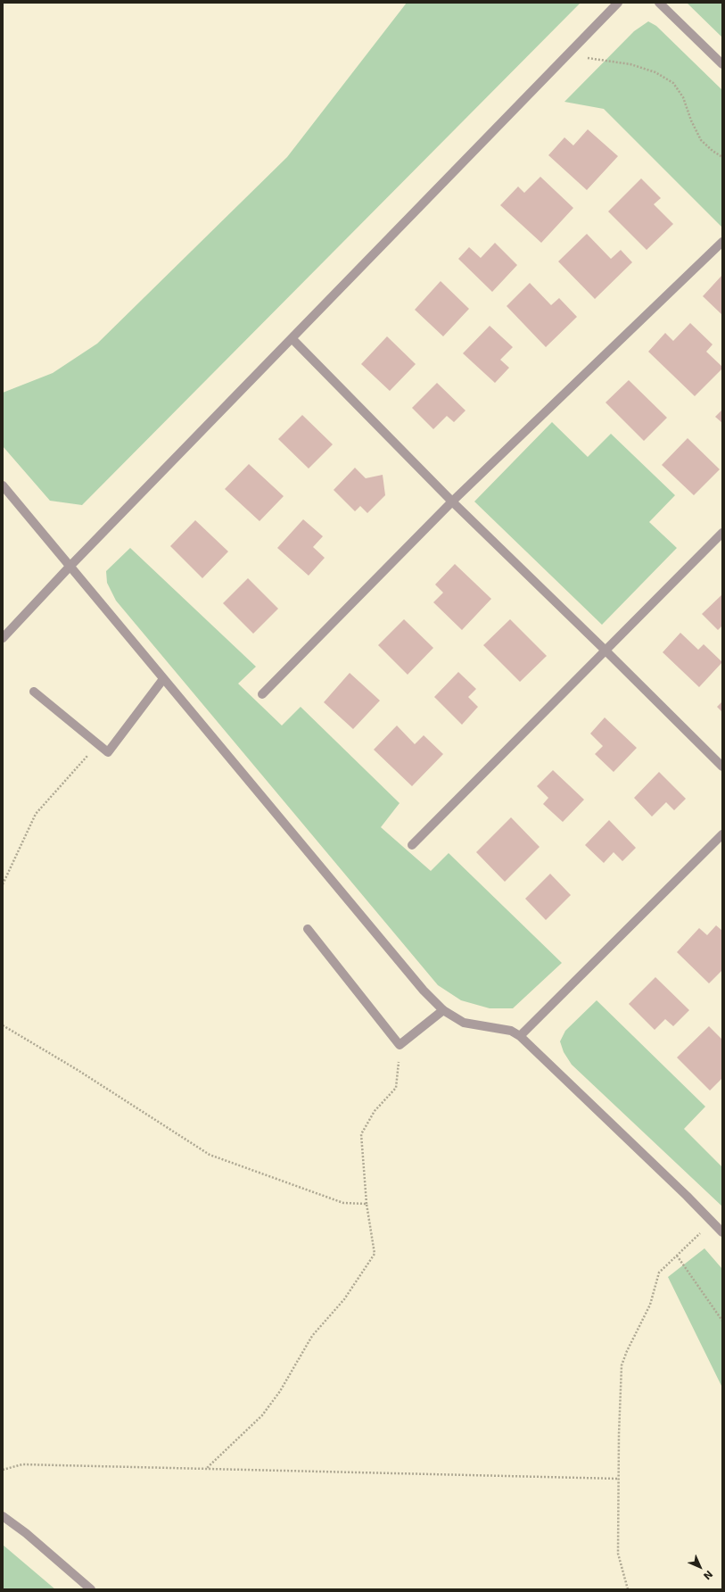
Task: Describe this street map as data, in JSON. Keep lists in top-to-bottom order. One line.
{"north":"bottom right"}
